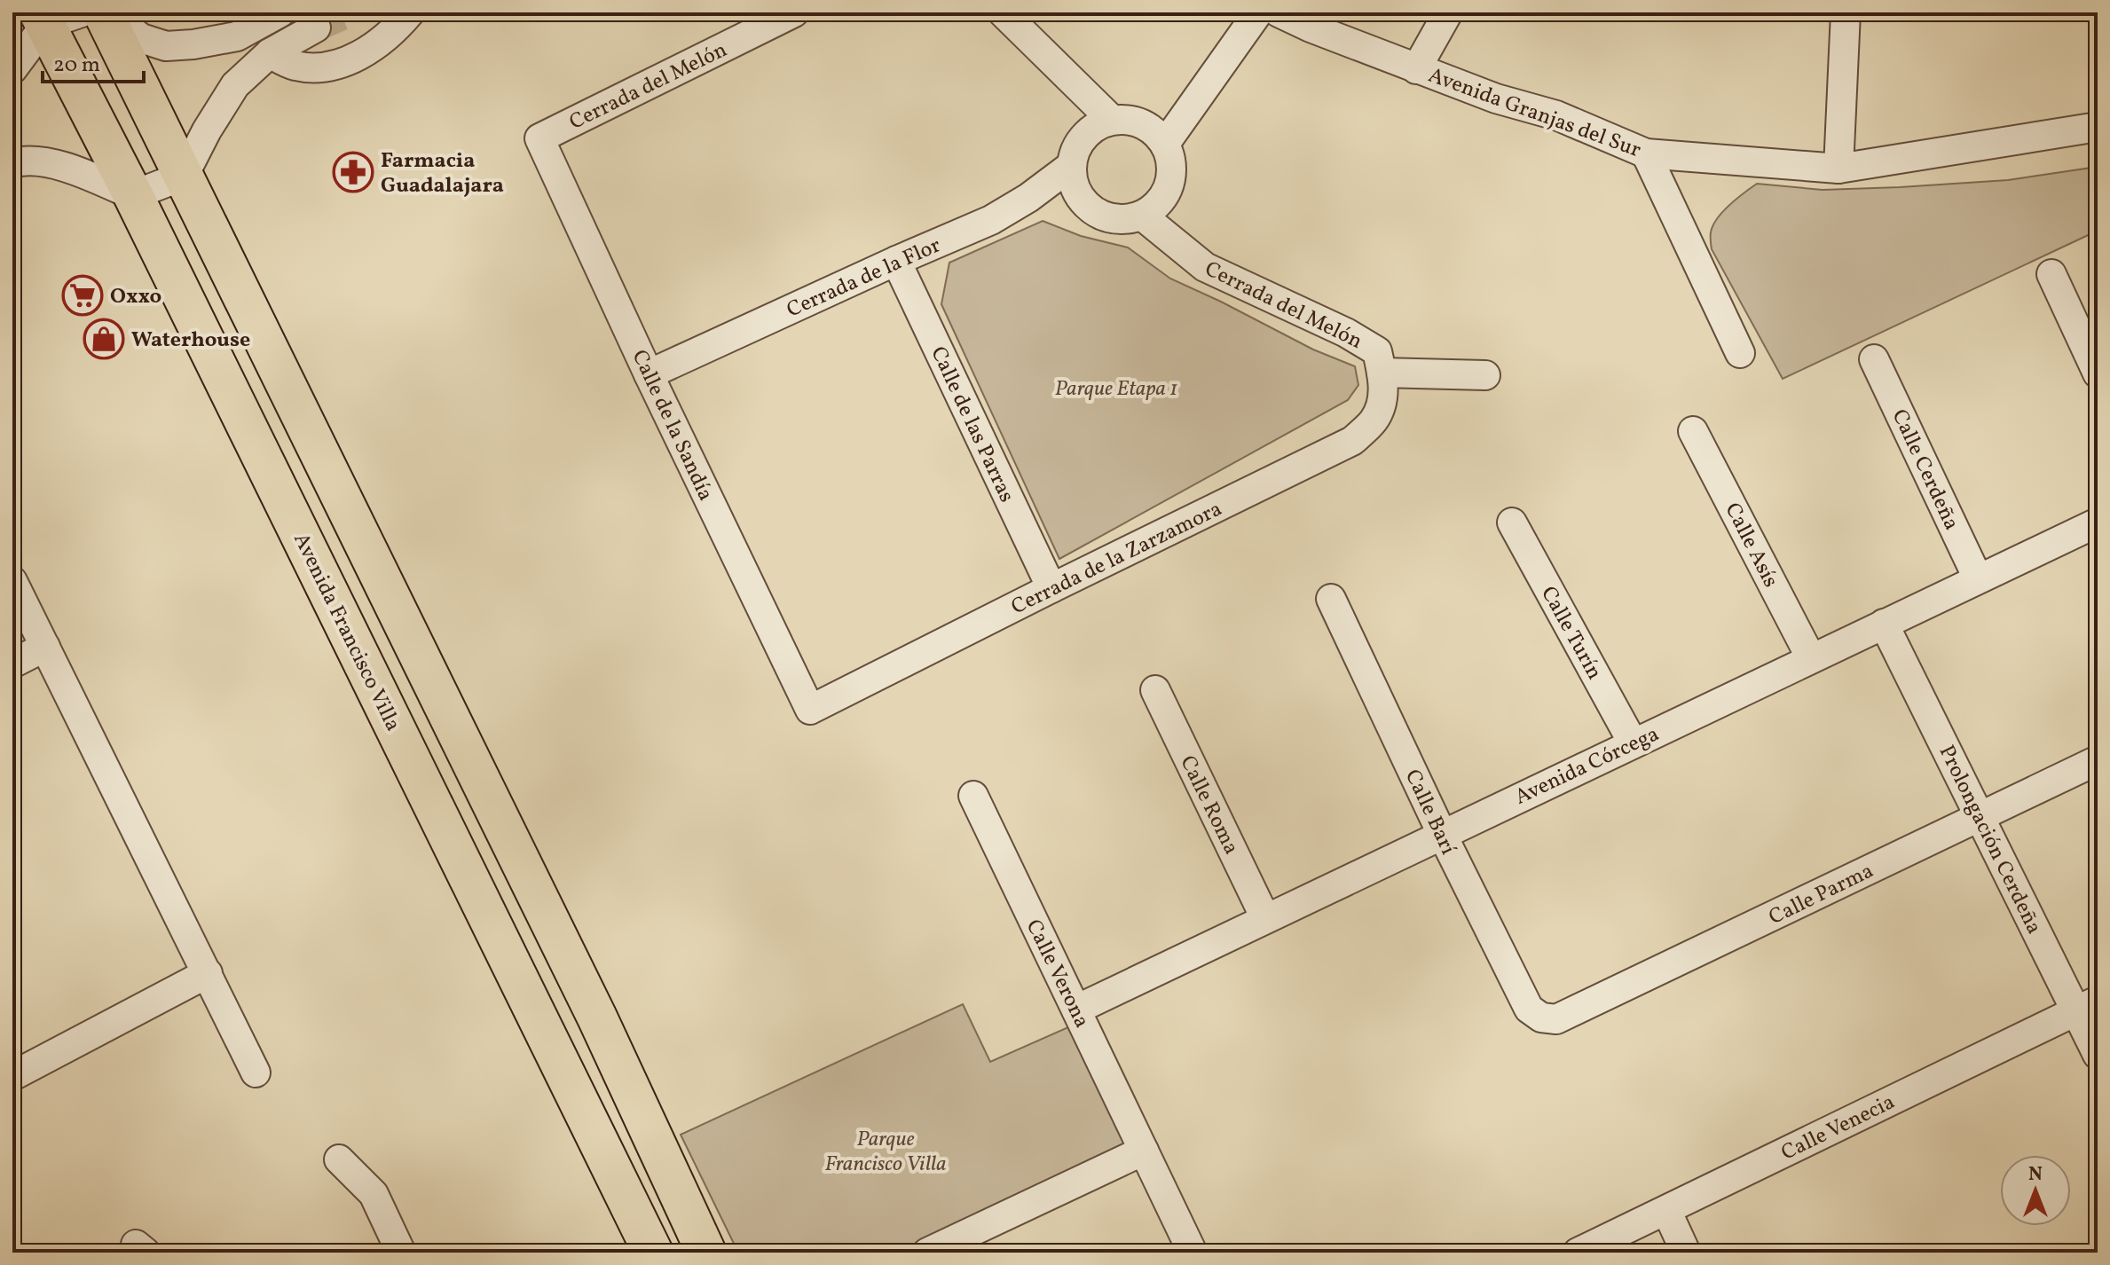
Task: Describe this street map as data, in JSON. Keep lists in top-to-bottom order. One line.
{"streets":{"main road":["Avenida Francisco Villa"],"street":["Cerrada del Melón","Avenida Granjas del Sur","Cerrada de la Flor","Calle de las Parras","Calle de la Sandía","Calle Cerdeña","Calle Asís","Cerrada de la Zarzamora","Calle Turín","Avenida Córcega","Calle Roma","Calle Barí","Prolongación Cerdeña","Calle Parma","Calle Verona","Calle Venecia"]},"crossings":[["Cerrada del Melón","Cerrada de la Flor"],["Cerrada del Melón","Calle de la Sandía"],["Cerrada del Melón","Cerrada de la Zarzamora"],["Cerrada de la Flor","Calle de las Parras"],["Cerrada de la Flor","Calle de la Sandía"],["Calle de las Parras","Cerrada de la Zarzamora"],["Calle de la Sandía","Cerrada de la Zarzamora"],["Calle Cerdeña","Avenida Córcega"],["Calle Asís","Avenida Córcega"],["Calle Turín","Avenida Córcega"],["Avenida Córcega","Calle Roma"],["Avenida Córcega","Calle Barí"],["Avenida Córcega","Prolongación Cerdeña"],["Avenida Córcega","Calle Verona"],["Calle Barí","Calle Parma"],["Prolongación Cerdeña","Calle Parma"],["Prolongación Cerdeña","Calle Venecia"]],"parks":["Parque Etapa 1","Parque Francisco Villa"],"places":{"pharmacy":["Farmacia Guadalajara"],"supermarket":["Oxxo"],"shop":["Waterhouse"]},"scale_bar":"20 m","north":"top"}
